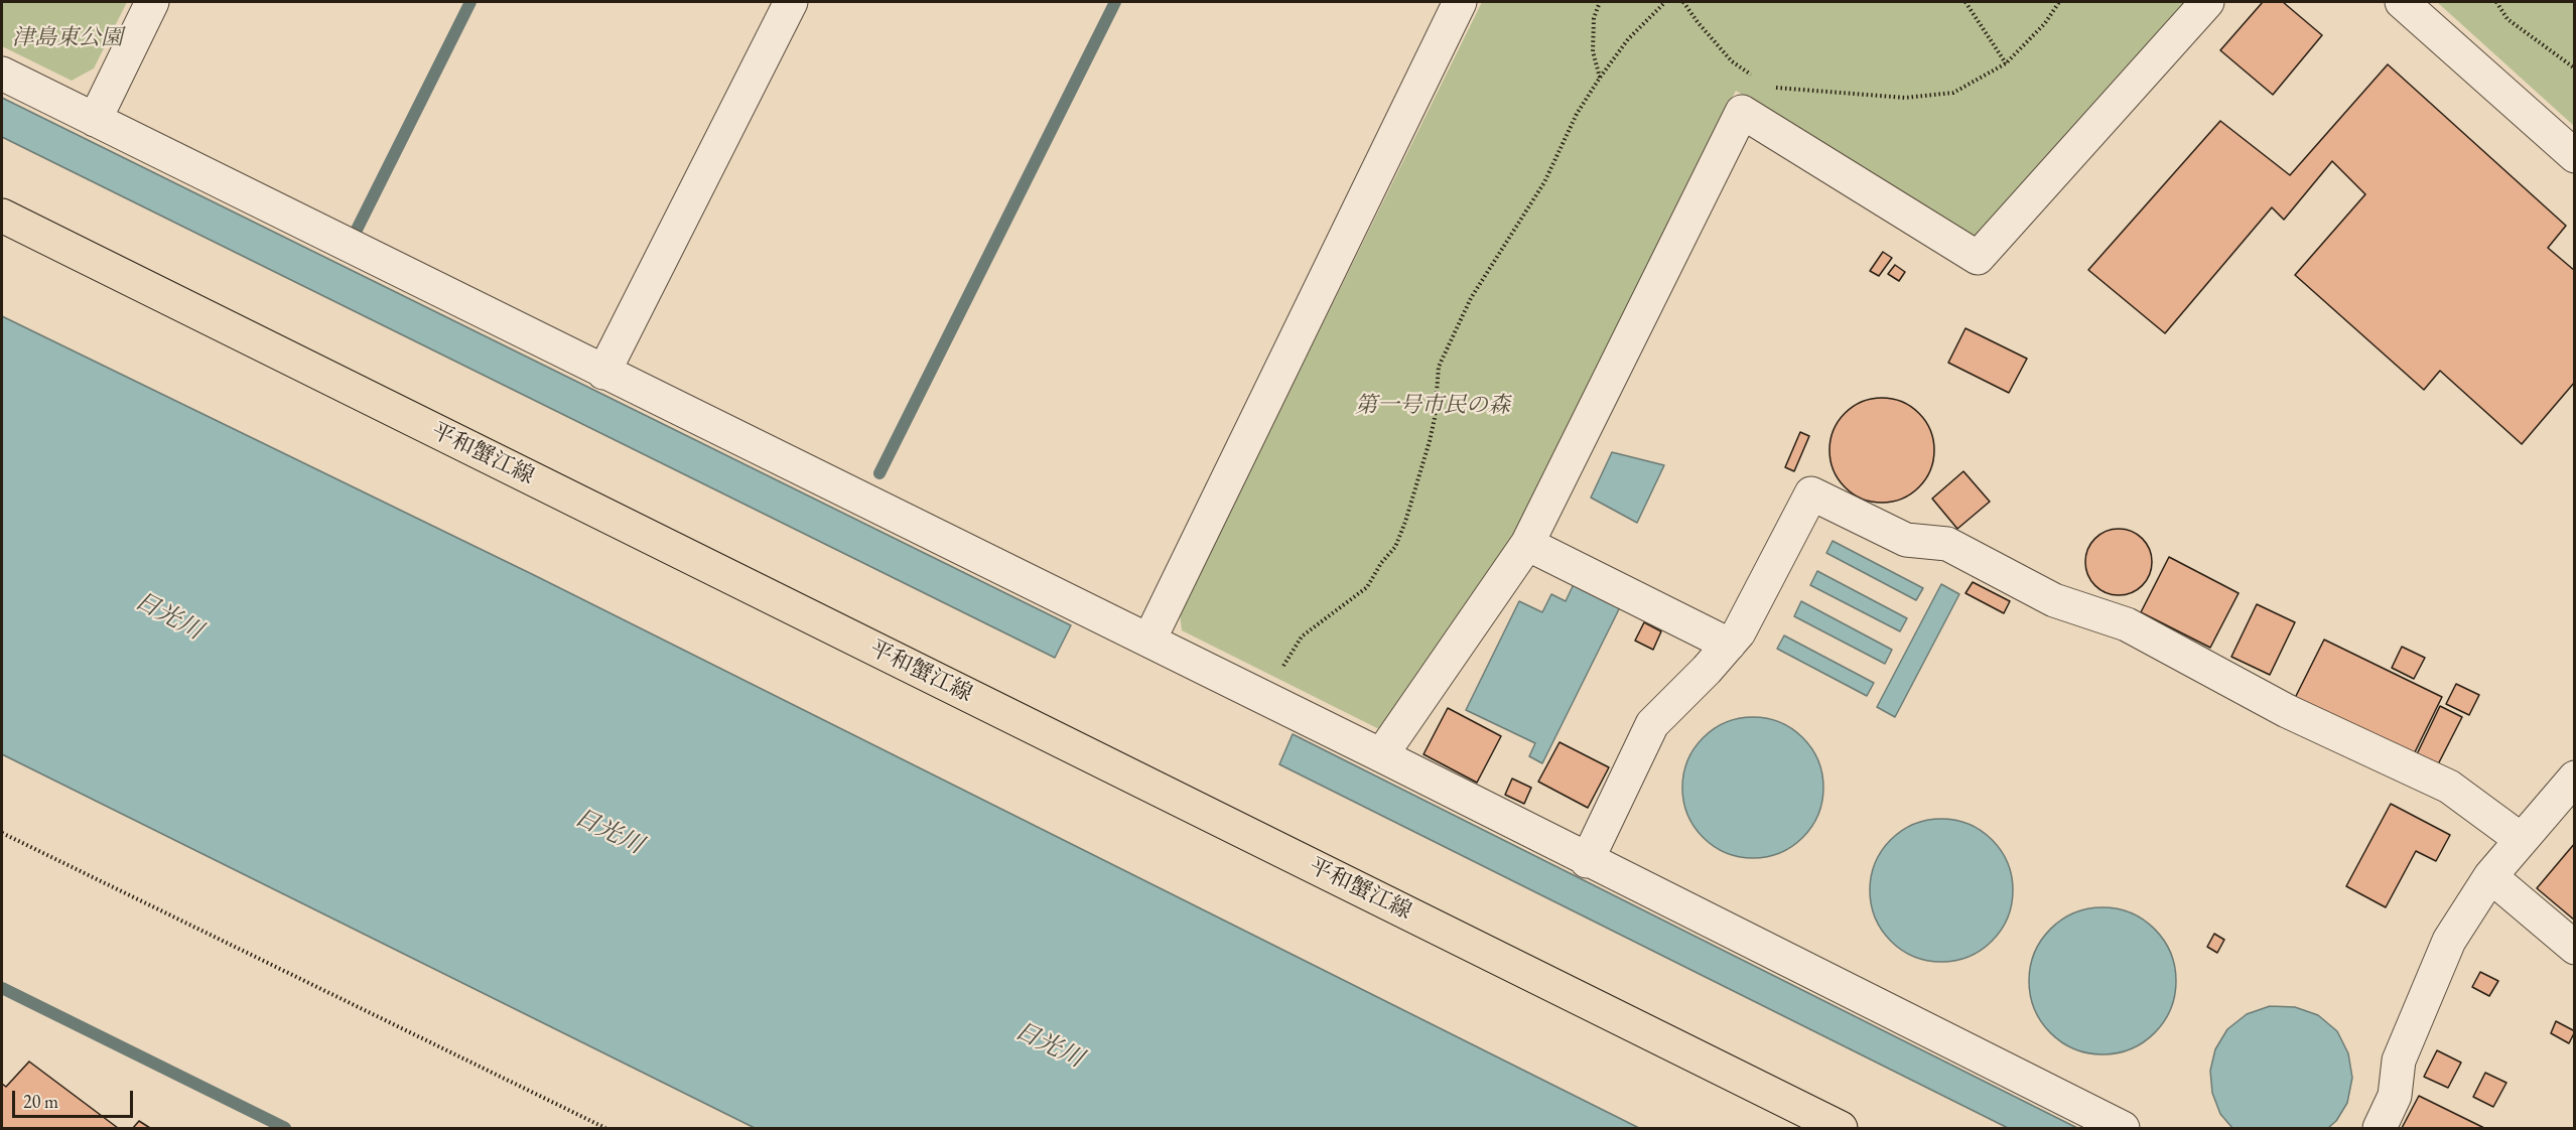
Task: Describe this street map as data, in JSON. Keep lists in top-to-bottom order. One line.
{"streets":{"main road":["平和蟹江線"]},"water":["日光川"],"parks":["津島東公園","第一号市民の森"],"scale_bar":"20 m"}
